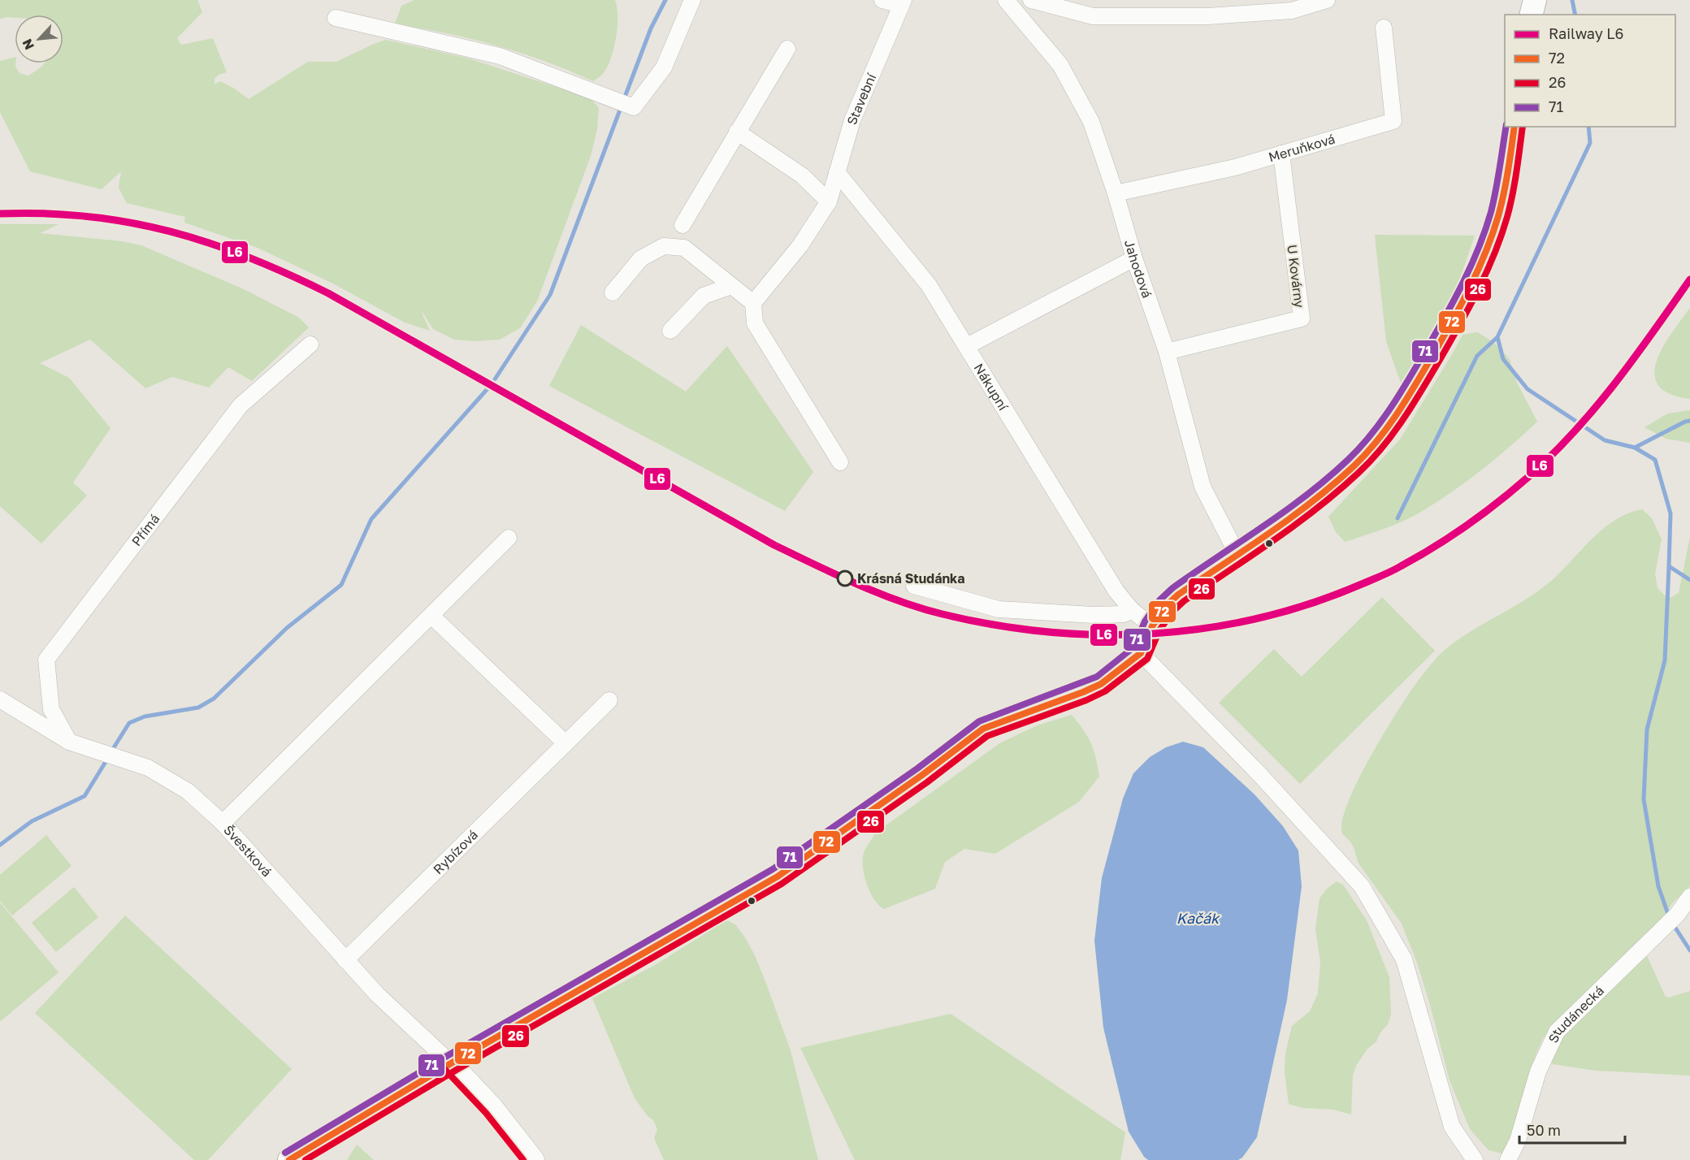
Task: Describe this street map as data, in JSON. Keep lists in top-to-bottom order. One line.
{"streets":{"street":["Stavební","Meruňková","Jahodová","U Kovárny","Nákupní","Přímá","Švestková","Rybízová","Studánecká"]},"crossings":[["Stavební","Nákupní"],["Meruňková","Jahodová"],["Meruňková","U Kovárny"],["Jahodová","U Kovárny"],["Přímá","Švestková"],["Švestková","Rybízová"]],"water":["Kačák"],"places":["Krásná Studánka"],"lines":["transit line 72","transit line 26","transit line 71","rail line L6"],"legend":["Railway L6","72","26","71"],"scale_bar":"50 m","north":"bottom left"}
